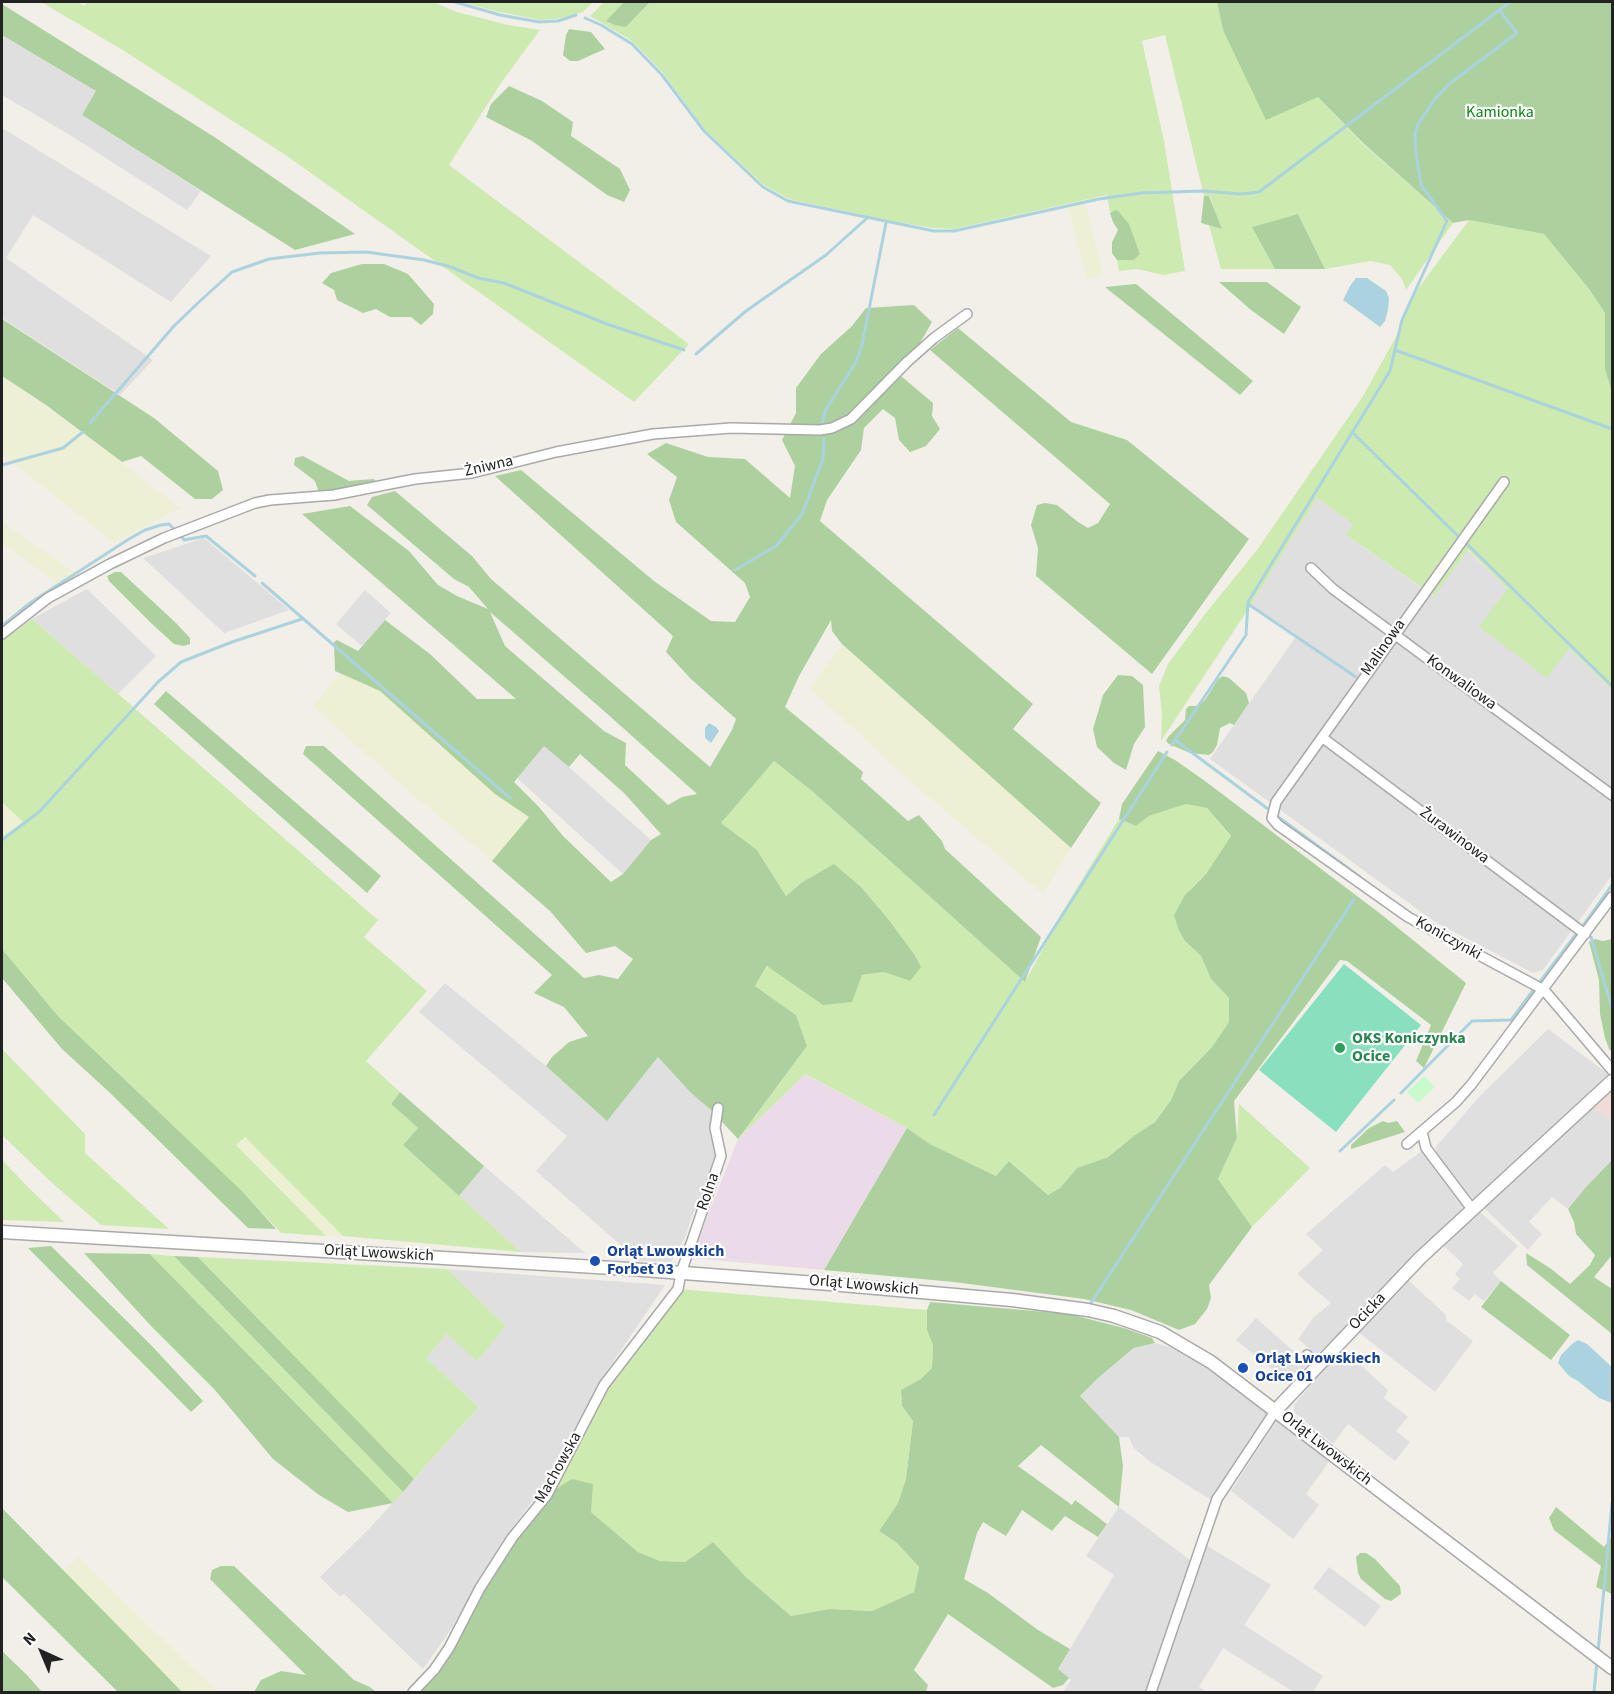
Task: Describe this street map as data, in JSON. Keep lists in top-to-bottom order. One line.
{"streets":{"street":["Żniwna","Malinowa","Konwaliowa","Żurawinowa","Koniczynki","Rolna","Orląt Lwowskich","Ocicka","Machowska"]},"crossings":[["Malinowa","Konwaliowa"],["Malinowa","Żurawinowa"],["Malinowa","Koniczynki"],["Rolna","Orląt Lwowskich"],["Rolna","Machowska"],["Orląt Lwowskich","Ocicka"],["Orląt Lwowskich","Machowska"]],"parks":["Kamionka"],"places":["OKS Koniczynka Ocice","Orląt Lwowskich Forbet 03","Orląt Lwowskiech Ocice 01"],"north":"top left"}
